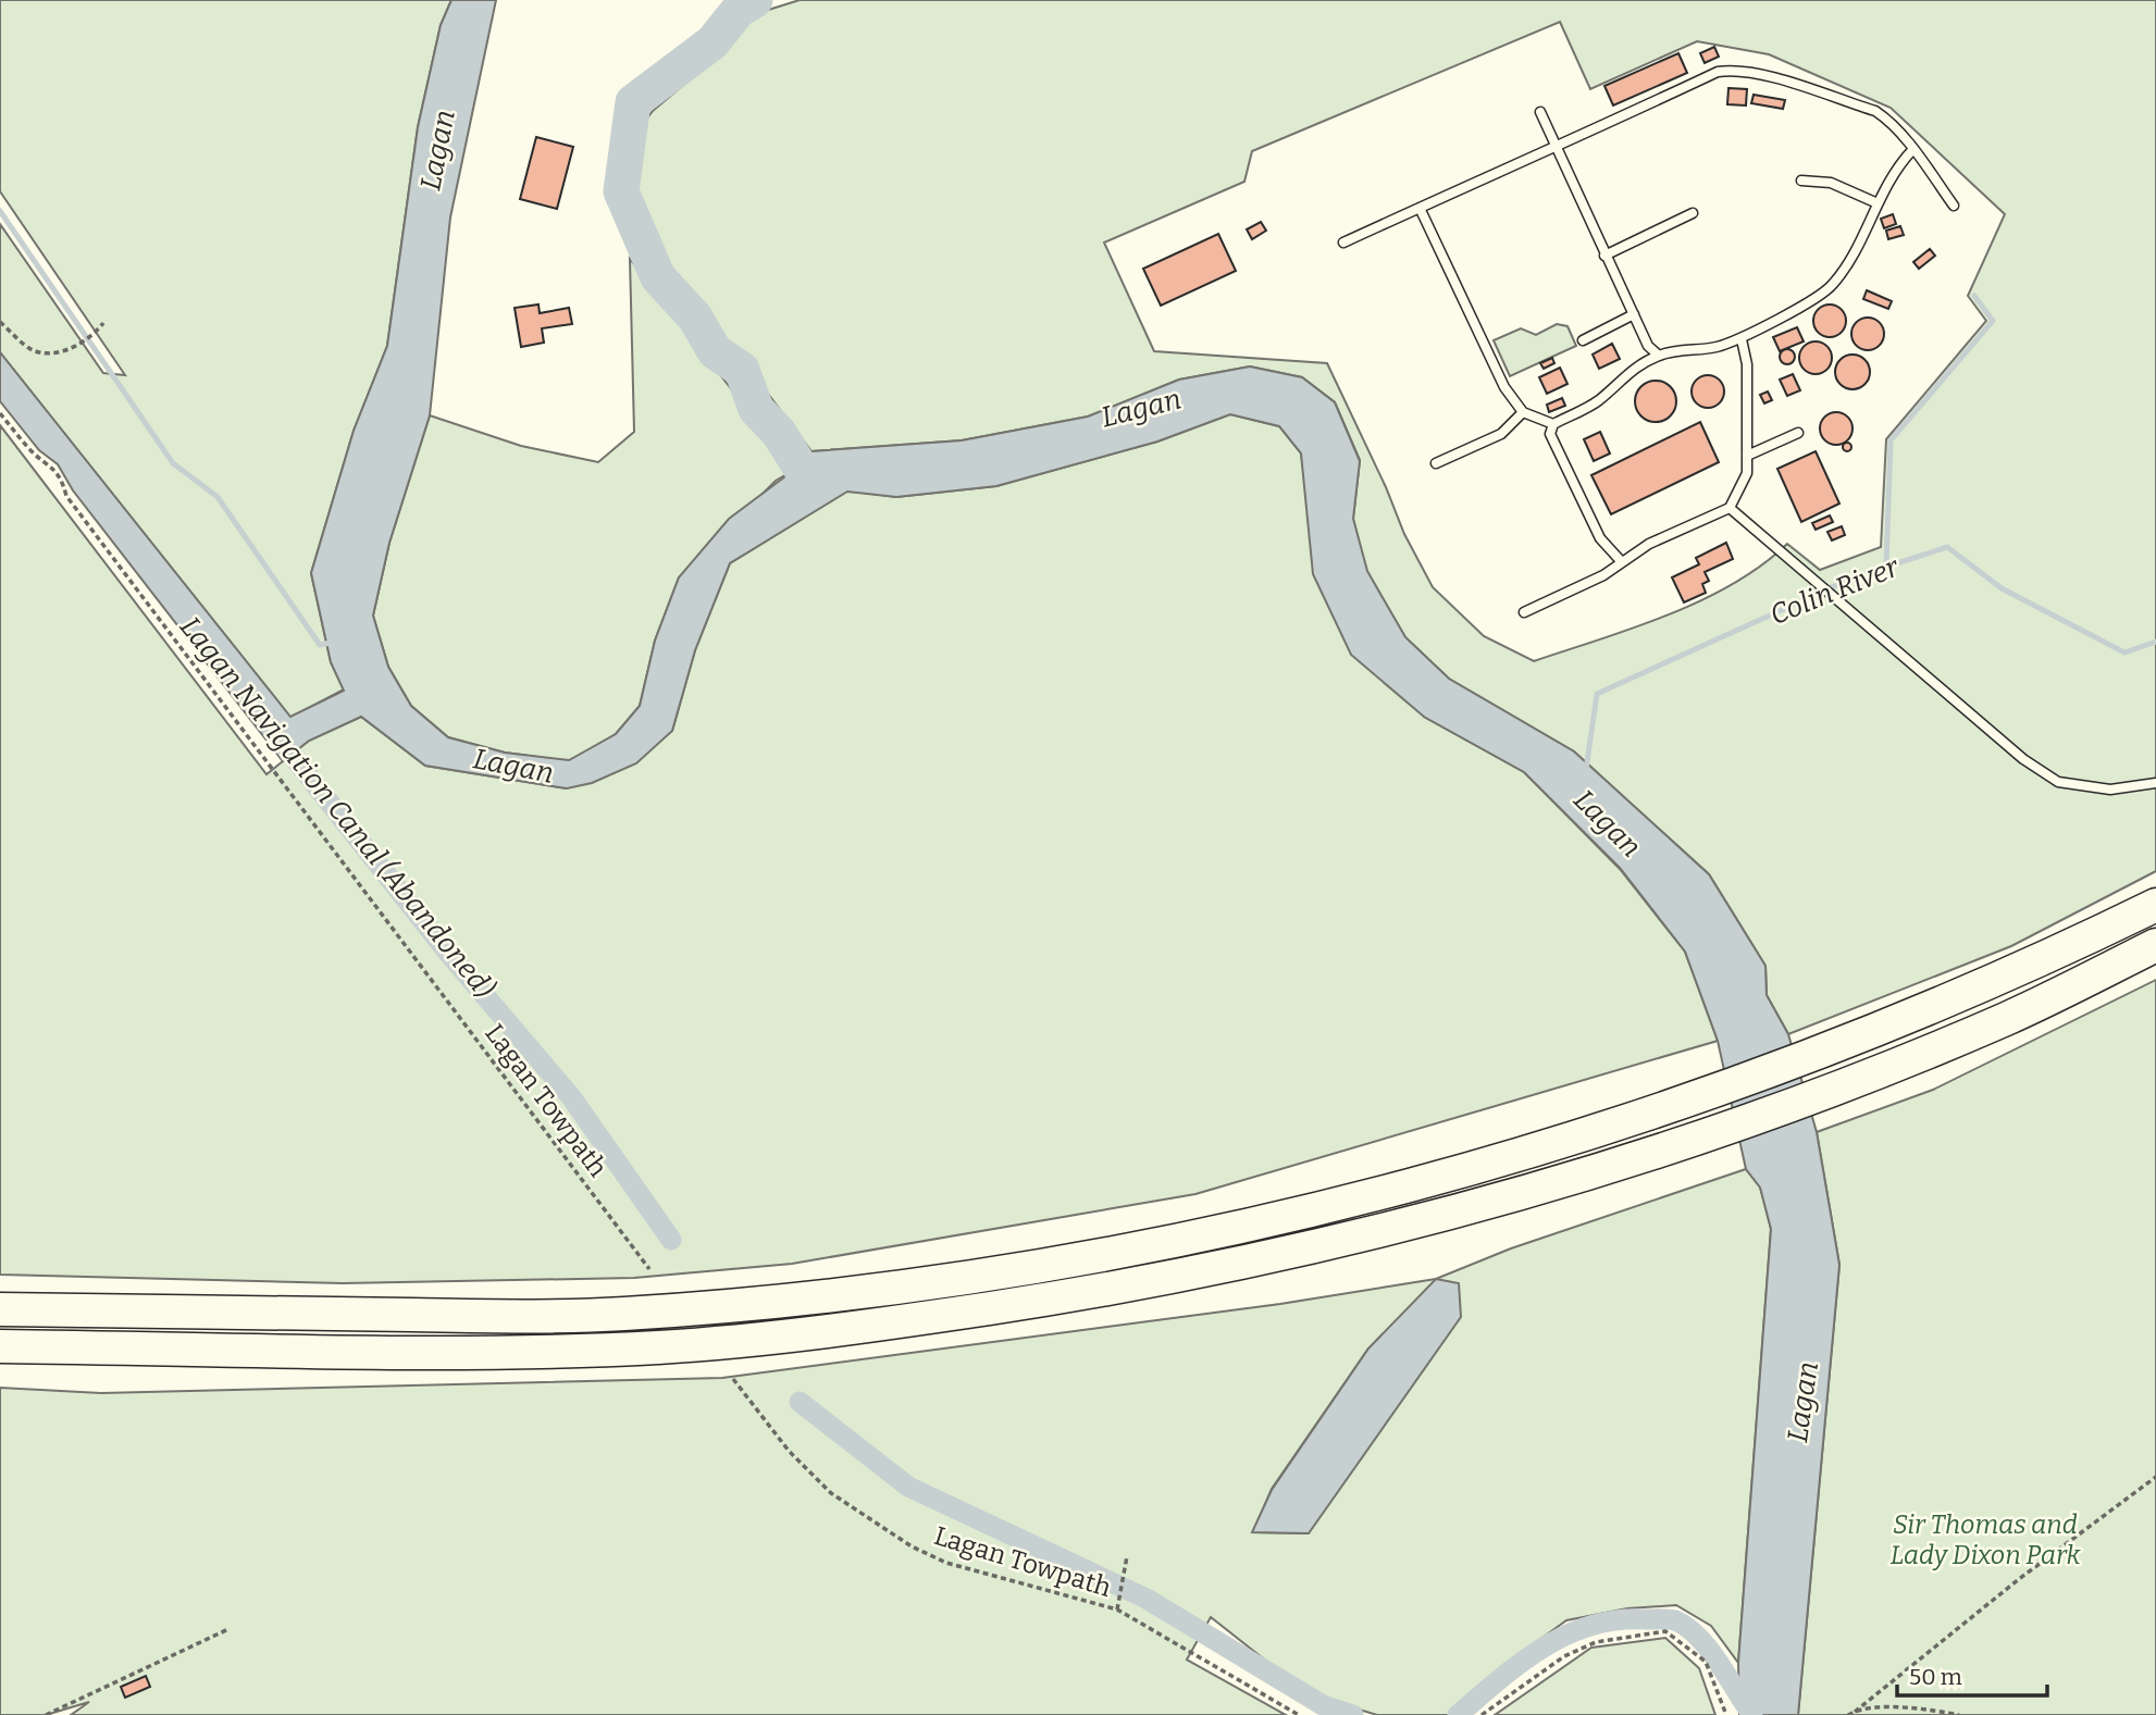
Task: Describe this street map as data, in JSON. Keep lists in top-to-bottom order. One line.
{"streets":{"path":["Lagan Towpath"]},"water":["Lagan","Colin River","Lagan Navigation Canal (Abandoned)"],"parks":["Sir Thomas and Lady Dixon Park"],"scale_bar":"50 m"}
